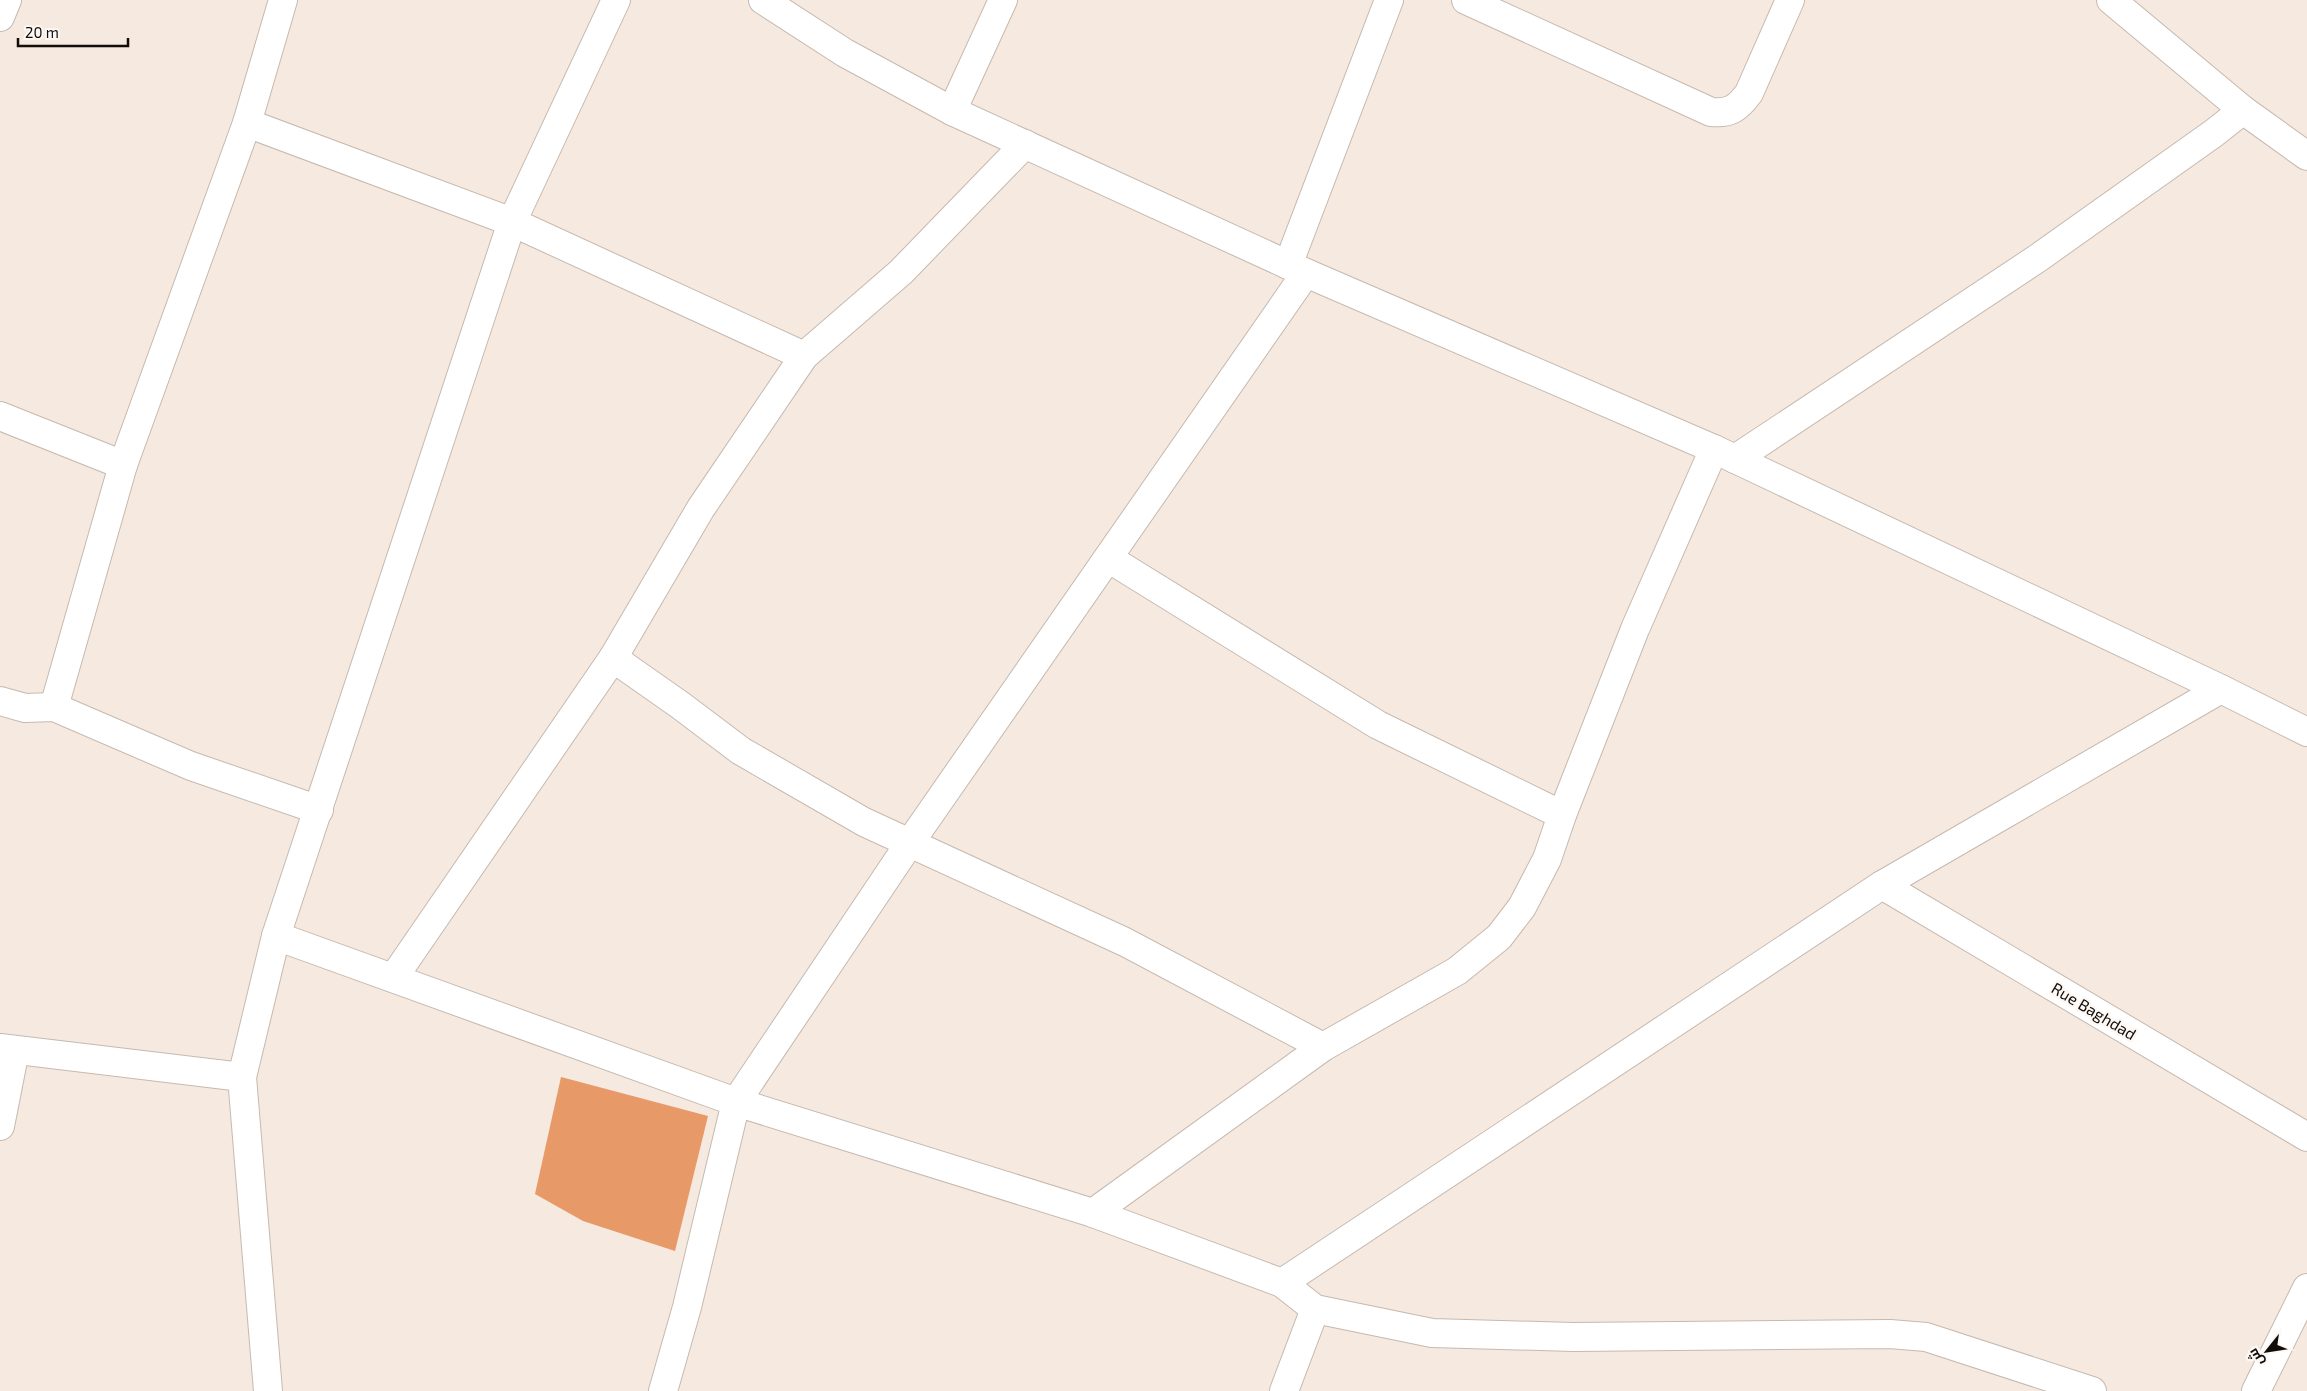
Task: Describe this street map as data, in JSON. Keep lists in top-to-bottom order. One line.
{"streets":{"street":["Rue Baghdad"]},"scale_bar":"20 m","north":"bottom left"}
